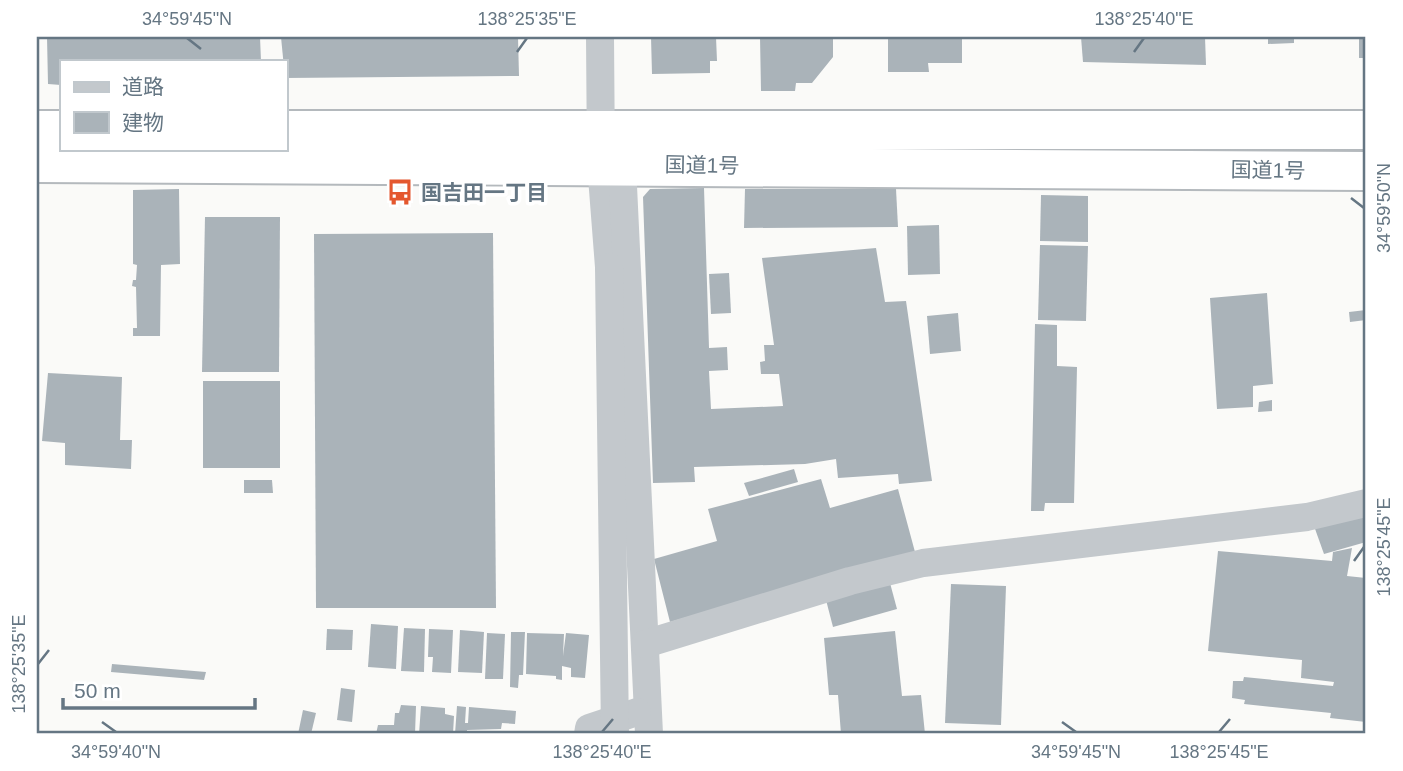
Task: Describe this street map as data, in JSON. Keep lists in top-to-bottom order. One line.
{"streets":{"highway":["国道1号"]},"places":{"bus stop":["国吉田一丁目"]},"legend":["道路","建物"],"scale_bar":"50 m","coordinates":["34°59'45\"N","138°25'35\"E","138°25'40\"E","34°59'50\"N","138°25'45\"E","34°59'40\"N"]}
